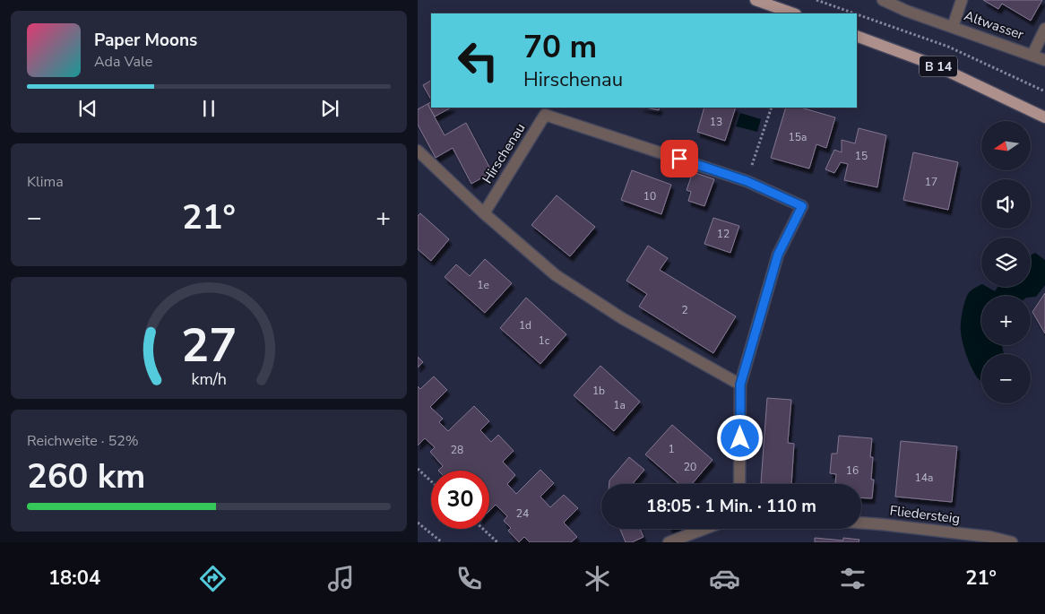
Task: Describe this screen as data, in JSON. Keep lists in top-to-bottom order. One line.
{"streets":{"main road":["B 14"],"street":["Altwasser","Hirschenau","Fliedersteig"]},"house_numbers":["13","15a","15","17","10","12","1e","2","1d","1c","1b","1a","1","28","20","16","14a","24"],"north":"left","page":{"turn":["70 m","Hirschenau"],"song":["Paper Moons","Ada Vale"],"map_buttons":["+","−"],"tile":["Klima",["Reichweite · 52%","260 km"]],"heat":["−","21°","+"],"limit":"30","trip":"18:05 · 1 Min. · 110 m","tabs":["18:04","21°"],"gauge":["27","km/h"]}}
